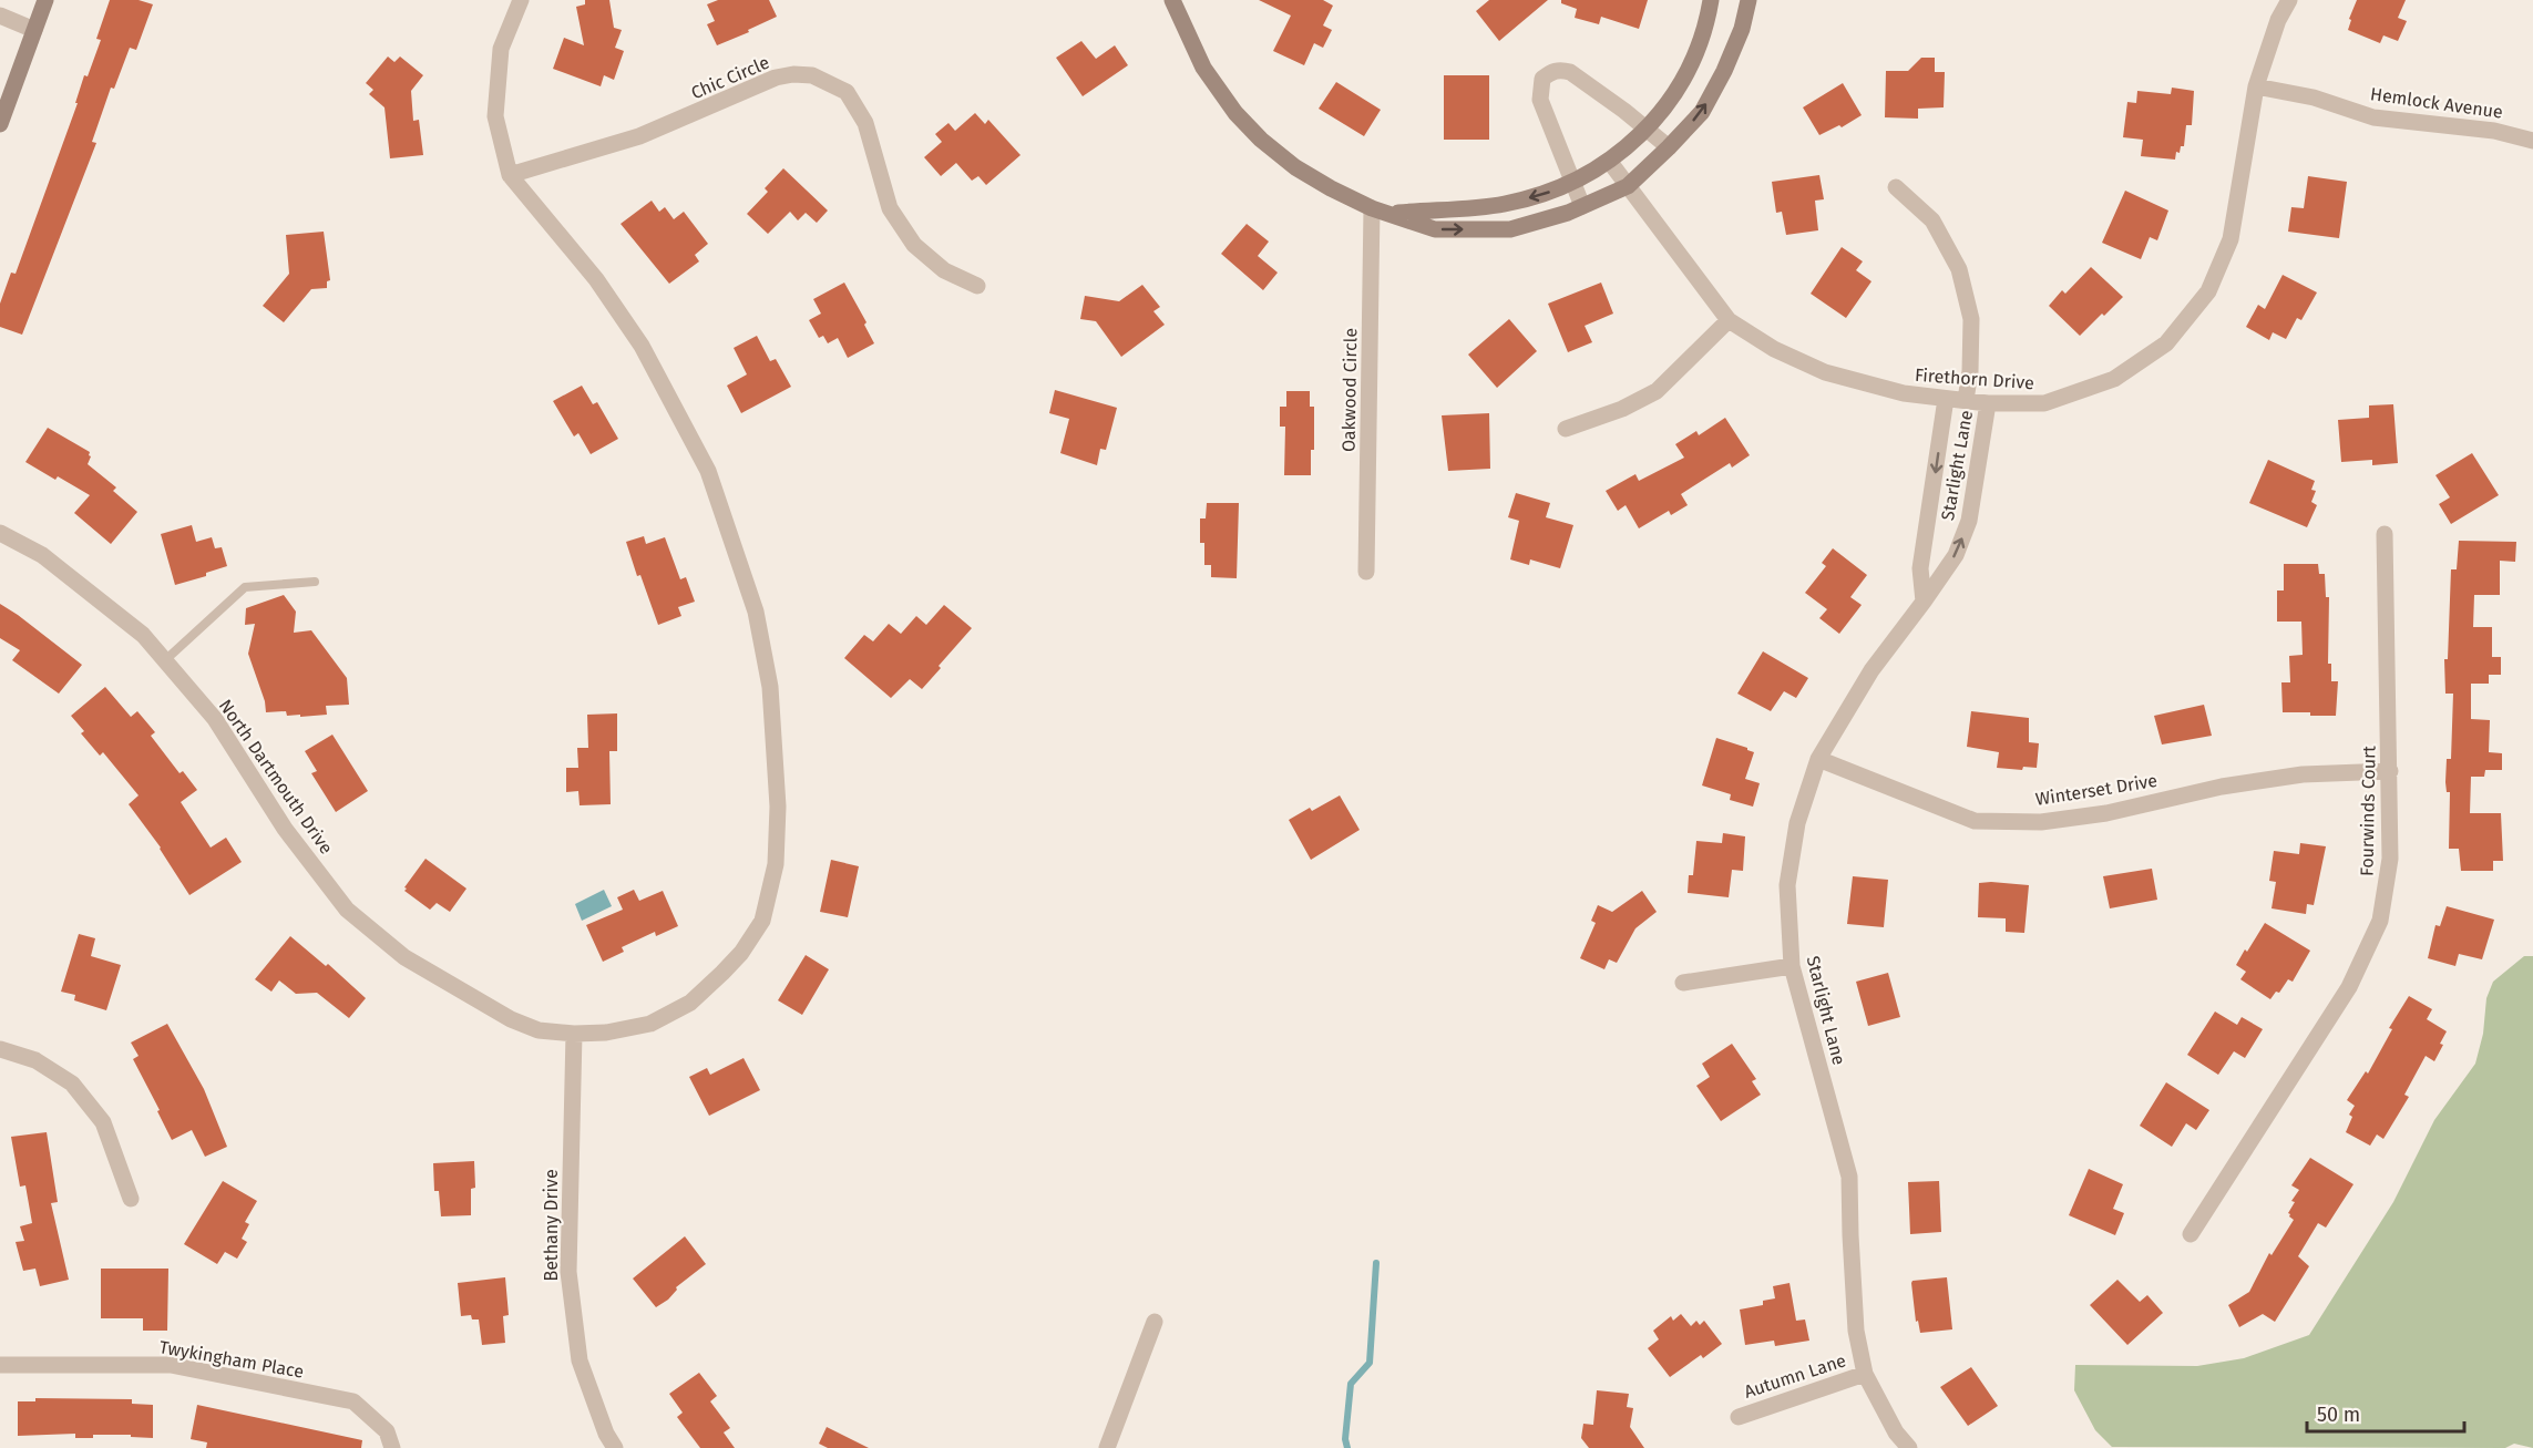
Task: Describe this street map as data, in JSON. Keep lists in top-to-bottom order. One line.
{"streets":{"street":["Chic Circle","Hemlock Avenue","Firethorn Drive","Oakwood Circle","Starlight Lane","North Dartmouth Drive","Winterset Drive","Fourwinds Court","Bethany Drive","Twykingham Place","Autumn Lane"]},"crossings":[["Chic Circle","North Dartmouth Drive"],["Hemlock Avenue","Firethorn Drive"],["Firethorn Drive","Starlight Lane"],["Starlight Lane","Winterset Drive"],["Starlight Lane","Autumn Lane"],["North Dartmouth Drive","Bethany Drive"],["Winterset Drive","Fourwinds Court"]],"scale_bar":"50 m"}
